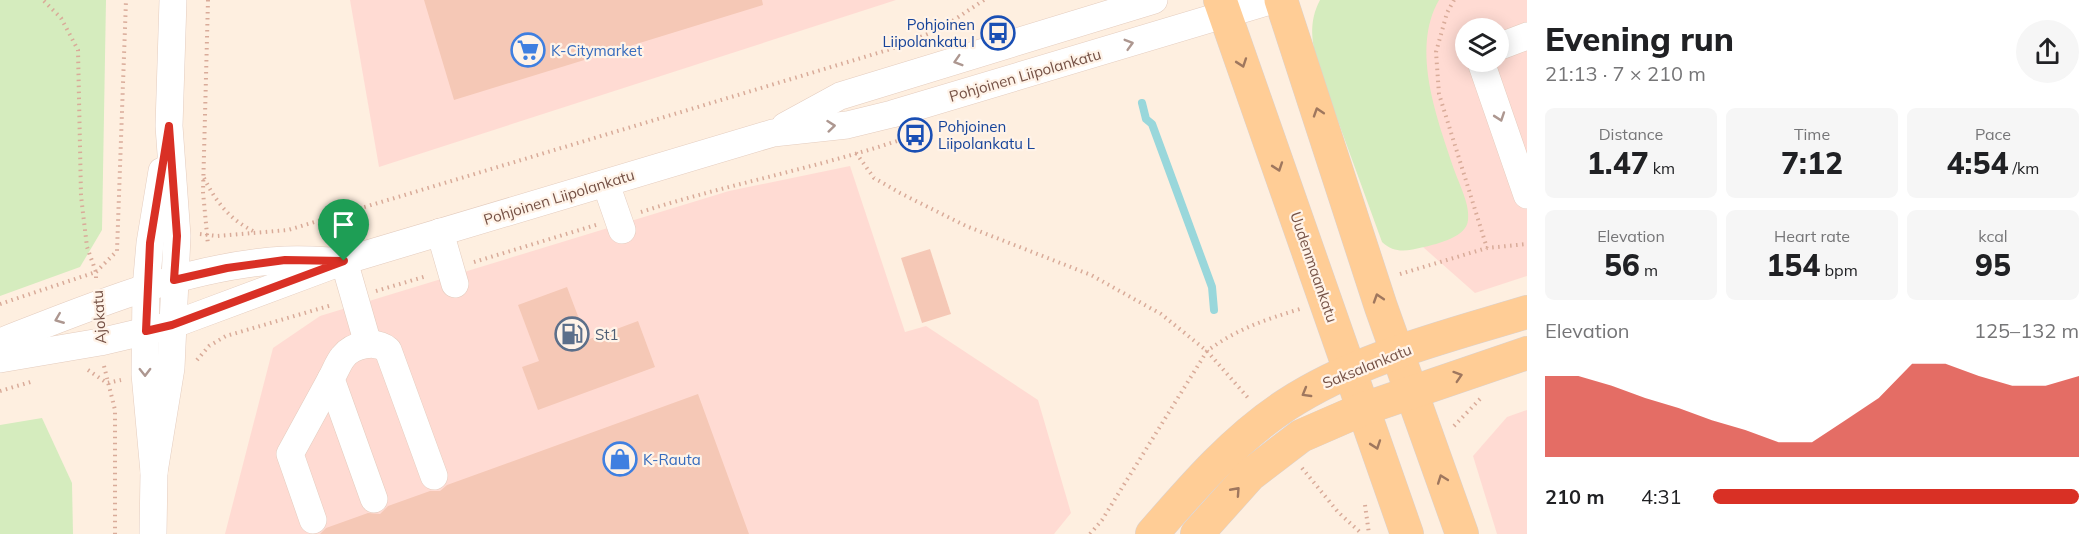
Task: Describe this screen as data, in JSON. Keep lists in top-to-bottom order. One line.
{"streets":{"main road":["Uudenmaankatu","Saksalankatu"],"street":["Pohjoinen Liipolankatu"],"path":["Ajokatu"]},"crossings":[["Pohjoinen Liipolankatu","Uudenmaankatu"],["Pohjoinen Liipolankatu","Ajokatu"],["Uudenmaankatu","Saksalankatu"]],"places":{"bus stop":["Pohjoinen Liipolankatu I","Pohjoinen Liipolankatu L"],"supermarket":["K-Citymarket"],"fuel station":["St1"],"shop":["K-Rauta"]},"page":{"heading":["Evening run","21:13 · 7 × 210 m"],"stats":[["Distance","1.47 km"],["Time","7:12"],["Pace","4:54 /km"],["Elevation","56 m"],["Heart rate","154 bpm"],["kcal","95"]],"chart":["Elevation","125–132 m"],"list":[{"name":"210 m","note":"4:31"}]}}
